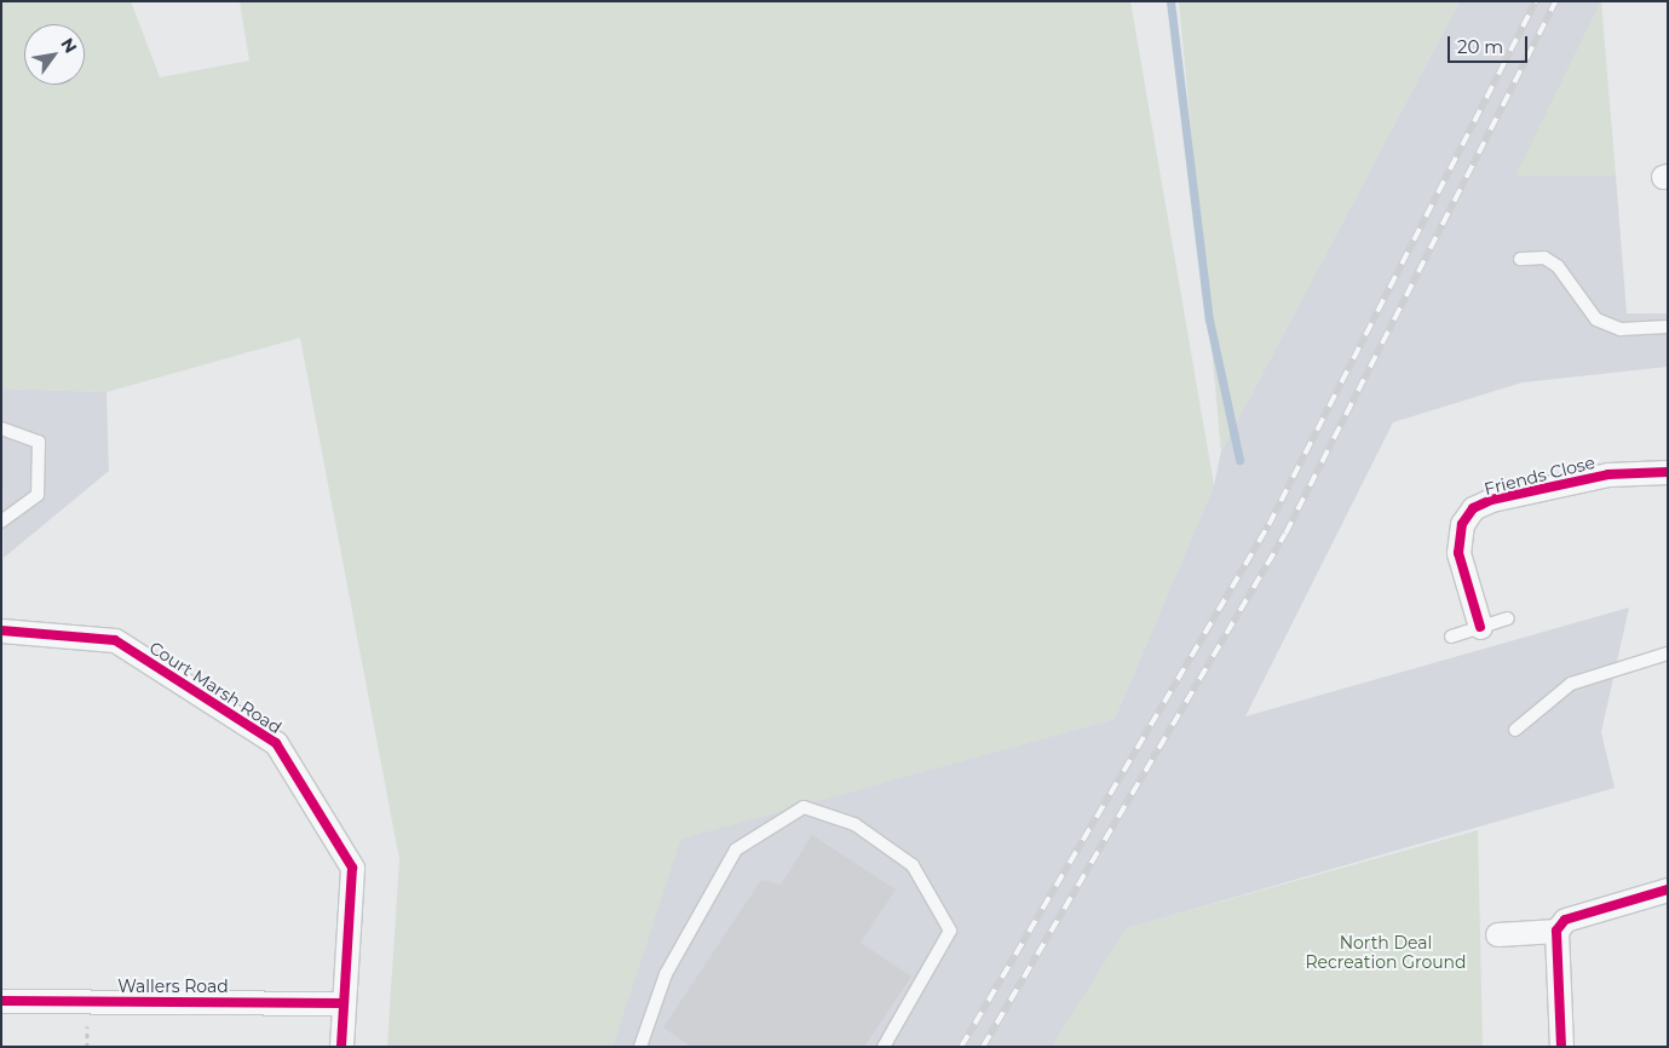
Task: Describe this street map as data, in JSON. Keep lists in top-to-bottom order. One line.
{"streets":{"street":["Friends Close","Court Marsh Road","Wallers Road"]},"crossings":[["Court Marsh Road","Wallers Road"]],"parks":["North Deal Recreation Ground"],"scale_bar":"20 m","north":"top right"}
